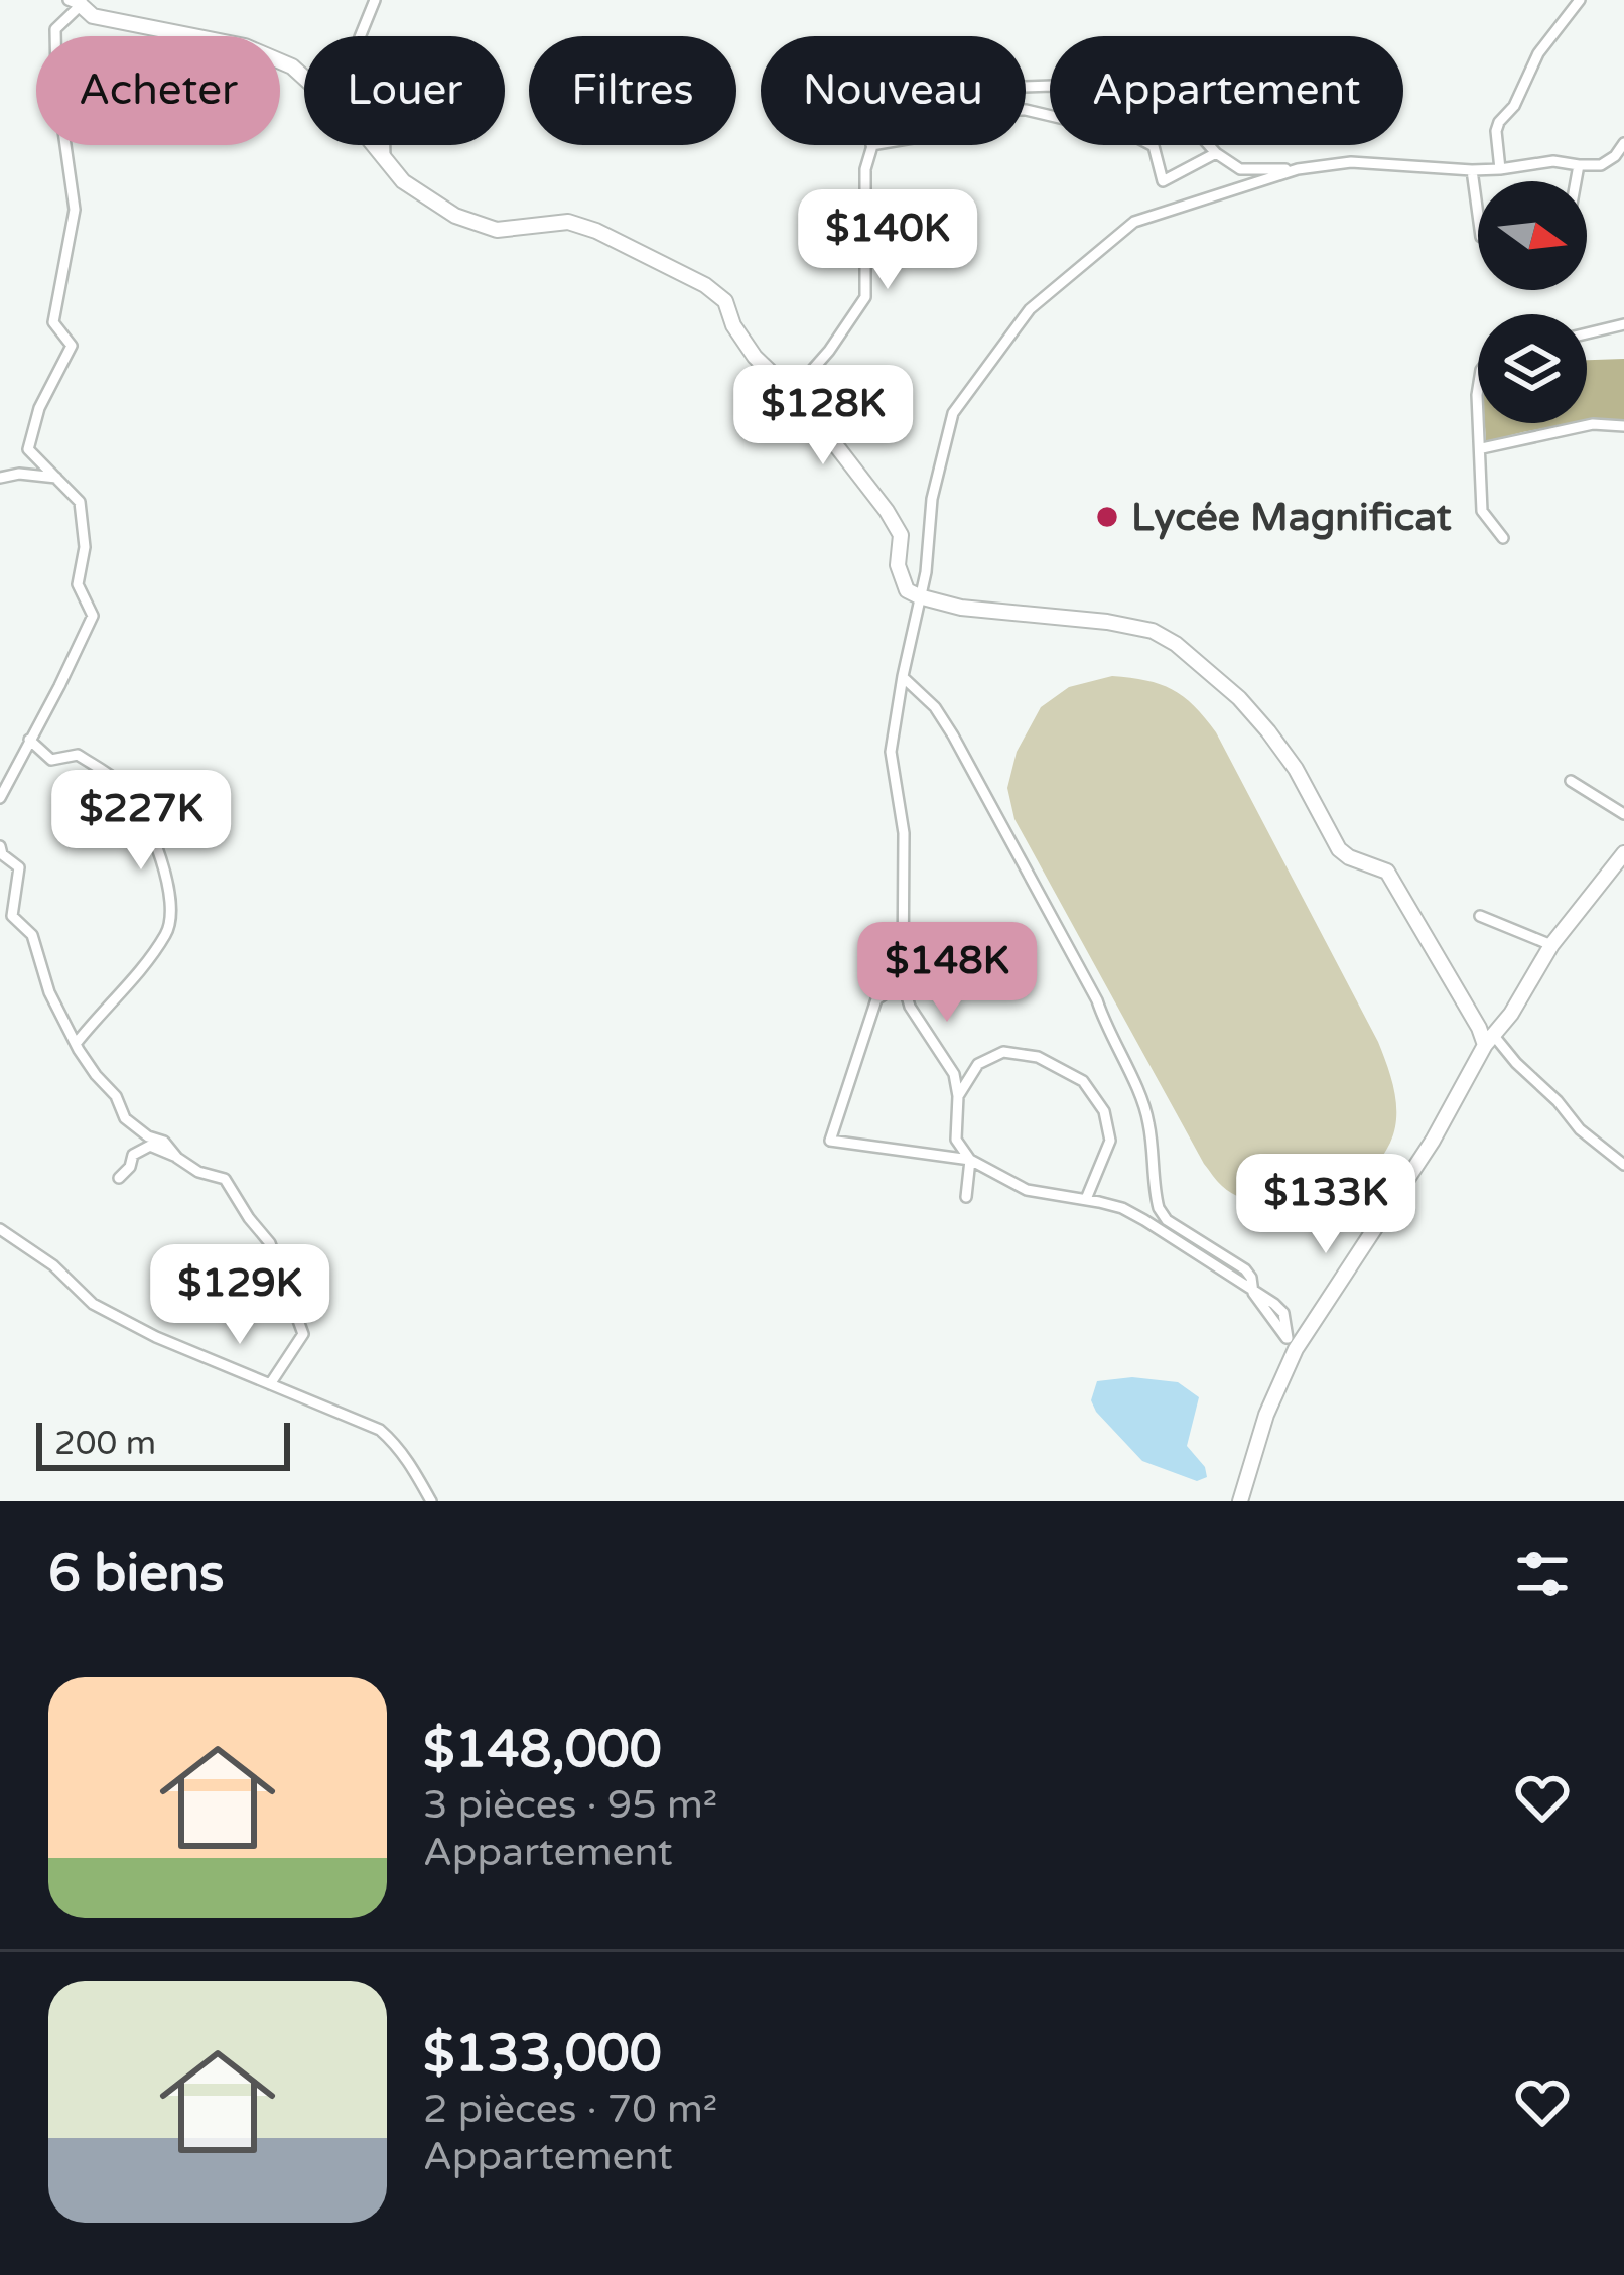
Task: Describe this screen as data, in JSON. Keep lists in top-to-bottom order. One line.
{"places":["Lycée Magnificat"],"scale_bar":"200 m","north":"right","page":{"chip":["Acheter","Louer","Filtres","Nouveau","Appartement"],"price":["$140K","$128K","$227K","$148K","$133K","$129K"],"scale":"200 m","heading":"6 biens","list":[{"name":"$148,000","note":"3 pièces · 95 m² · Appartement"},{"name":"$133,000","note":"2 pièces · 70 m² · Appartement"}]}}
